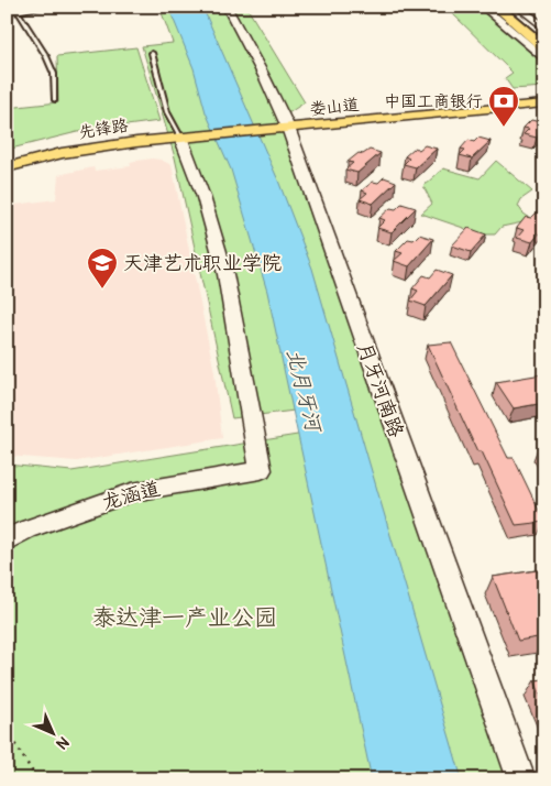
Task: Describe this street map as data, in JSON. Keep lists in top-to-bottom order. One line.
{"streets":{"main road":["娄山道","先锋路"],"street":["月牙河南路","龙涵道"]},"crossings":[["娄山道","先锋路"],["娄山道","月牙河南路"],["先锋路","龙涵道"]],"water":["北月牙河"],"parks":["泰达津一产业公园"],"places":{"bank":["中国工商银行"],"school or university":["天津艺术职业学院"]},"north":"bottom right"}
